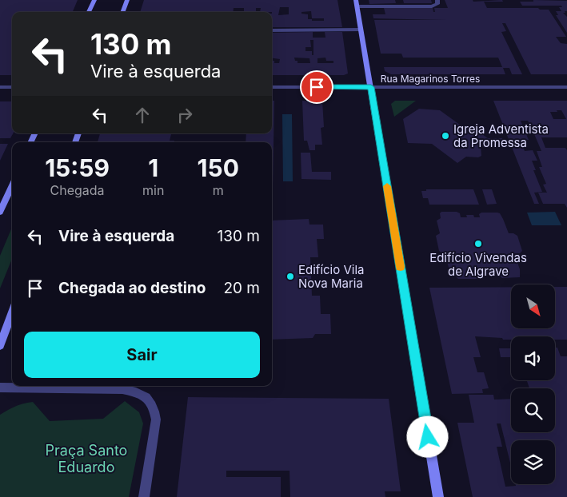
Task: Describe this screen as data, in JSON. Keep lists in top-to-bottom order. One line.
{"streets":{"street":["Rua Magarinos Torres"]},"parks":["Praça Santo Eduardo"],"places":["Igreja Adventista da Promessa","Edifício Vivendas de Algrave","Edifício Vila Nova Maria"],"north":"bottom right","page":{"turn":["130 m","Vire à esquerda"],"eta":["15:59","Chegada","1","min","150","m"],"list":[{"name":"Vire à esquerda","value":"130 m"},{"name":"Chegada ao destino","value":"20 m"}],"buttons":"Sair"}}
